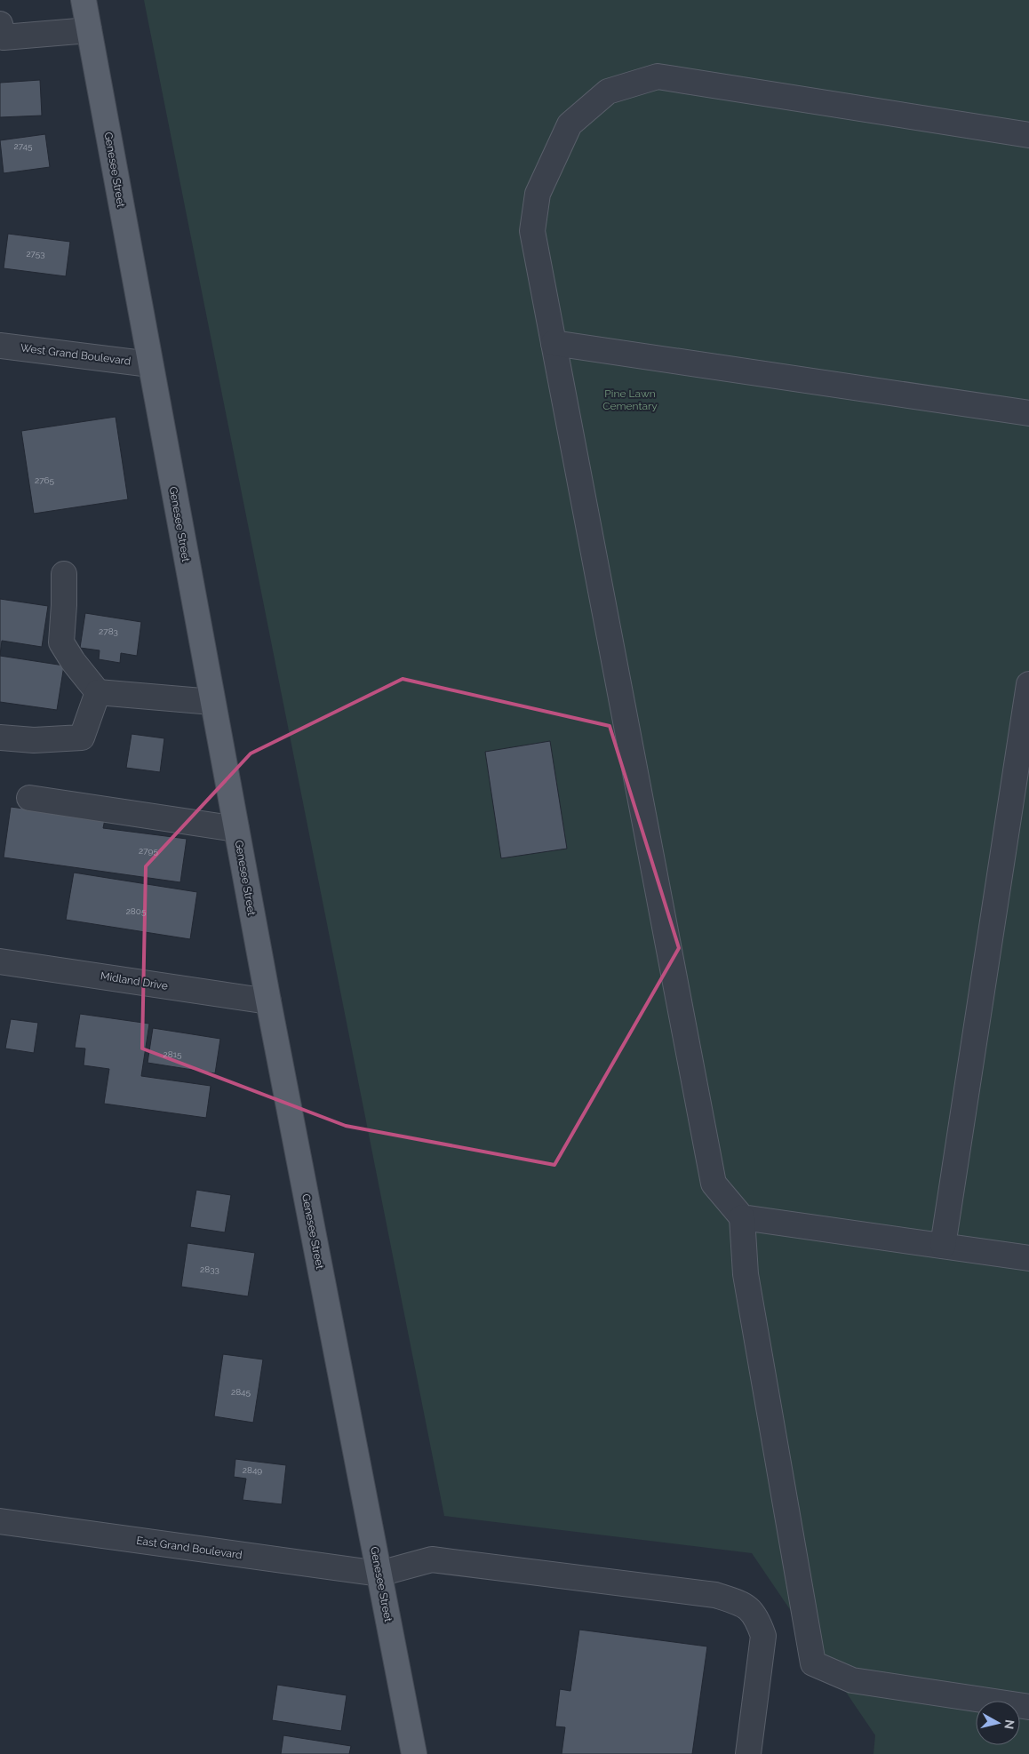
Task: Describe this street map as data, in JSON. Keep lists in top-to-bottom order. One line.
{"streets":{"main road":["Genesee Street"],"street":["West Grand Boulevard","Midland Drive","East Grand Boulevard"]},"crossings":[["Genesee Street","West Grand Boulevard"],["Genesee Street","Midland Drive"],["Genesee Street","East Grand Boulevard"]],"parks":["Pine Lawn Cementary"],"house_numbers":["2745","2753","2765","2783","2795","2805","2815","2833","2845","2849"],"north":"right"}
